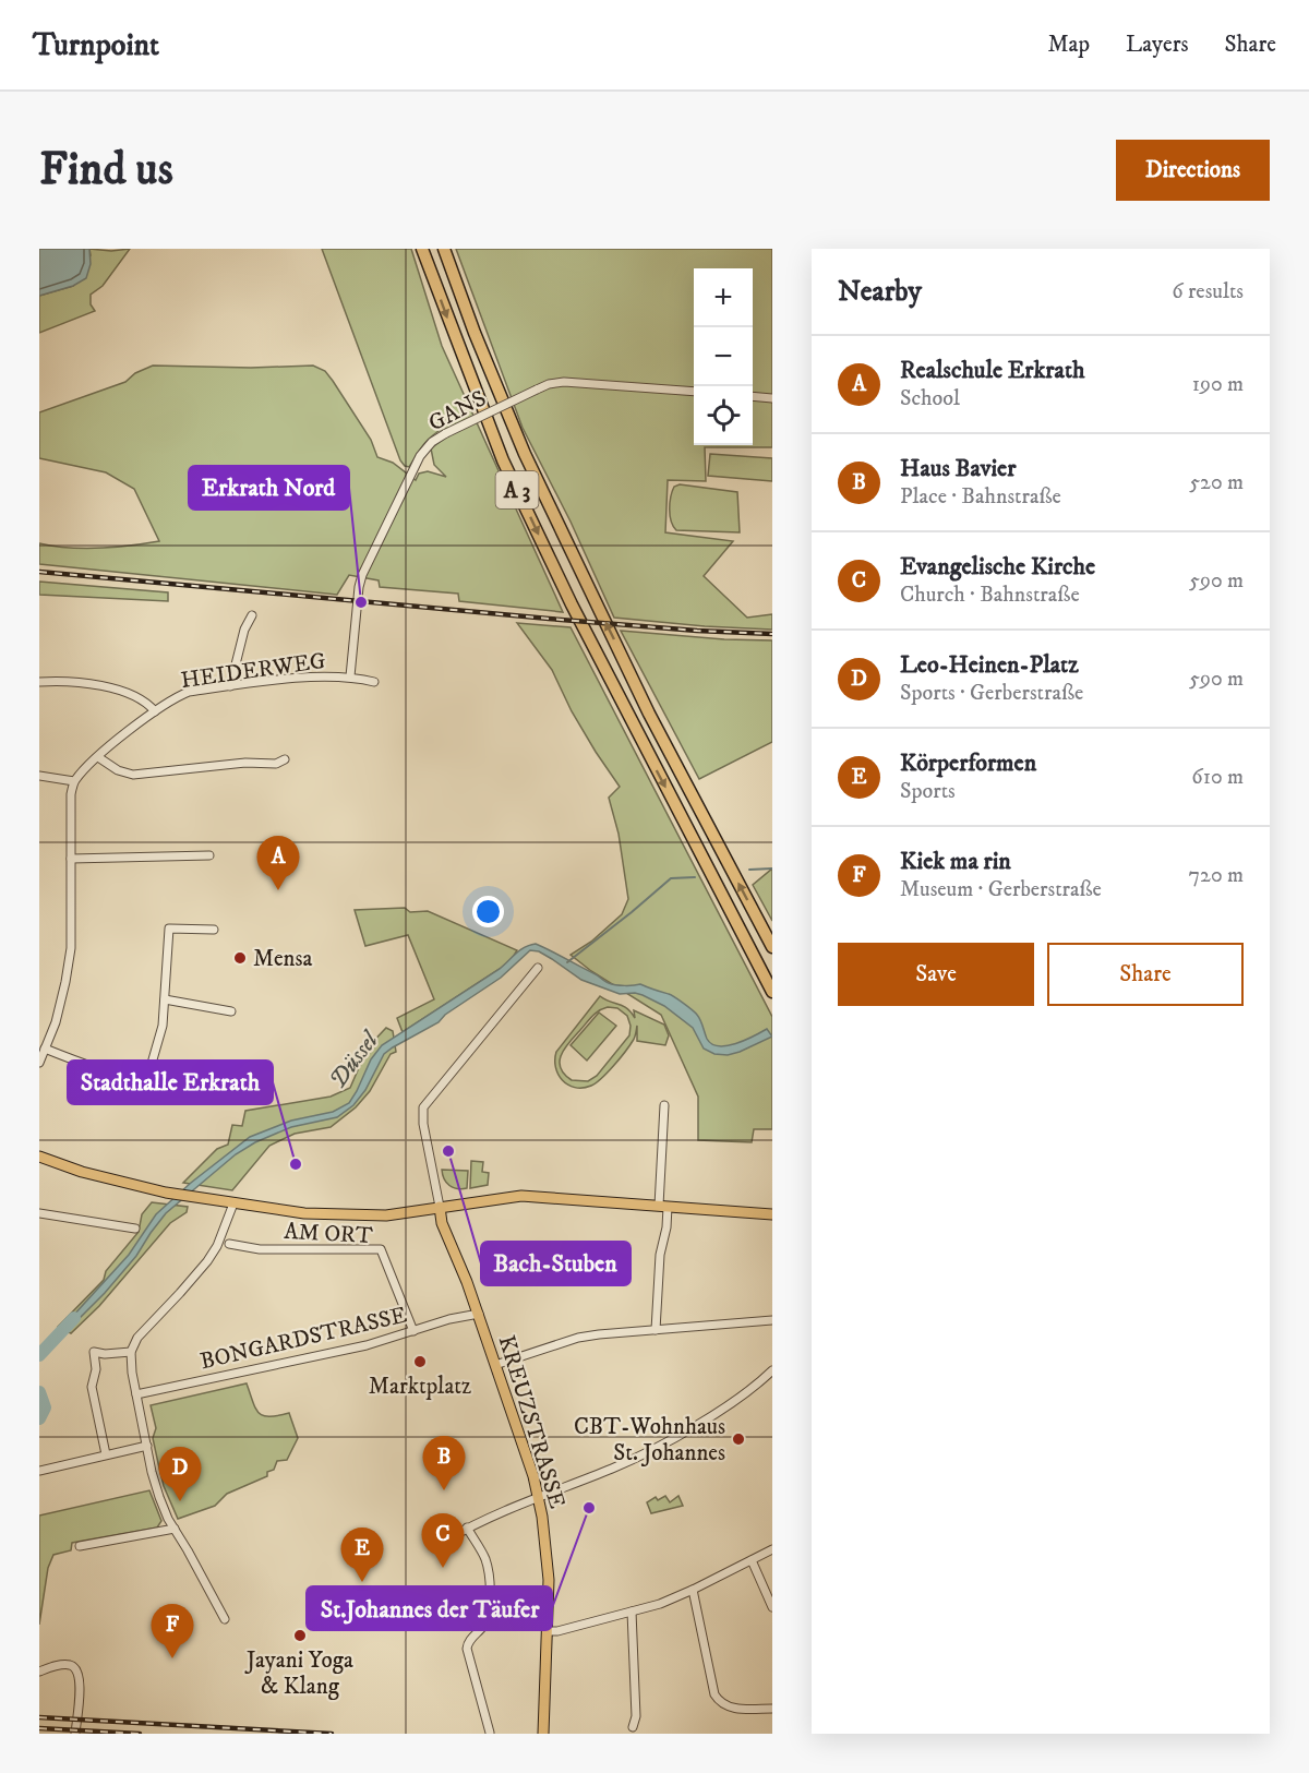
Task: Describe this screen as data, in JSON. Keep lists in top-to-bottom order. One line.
{"streets":{"highway":["A 3"],"main road":["KREUZSTRASSE"],"street":["GANS","HEIDERWEG","AM ORT","BONGARDSTRASSE"]},"crossings":[["GANS","HEIDERWEG"],["AM ORT","BONGARDSTRASSE"],["BONGARDSTRASSE","KREUZSTRASSE"]],"water":["Düssel"],"places":["Erkrath Nord","Mensa","Bach-Stuben","Stadthalle Erkrath","Marktplatz","CBT-Wohnhaus St. Johannes","St.Johannes der Täufer","Jayani Yoga & Klang"],"page":{"header":"Turnpoint","nav":["Map","Layers","Share"],"buttons":["Directions",["Save","Share"]],"title":"Find us","heading":["Nearby","6 results"],"map_buttons":["+","−"],"list":[{"mark":"A","name":"Realschule Erkrath","note":"School","value":"190 m"},{"mark":"B","name":"Haus Bavier","note":"Place · Bahnstraße","value":"520 m"},{"mark":"C","name":"Evangelische Kirche","note":"Church · Bahnstraße","value":"590 m"},{"mark":"D","name":"Leo-Heinen-Platz","note":"Sports · Gerberstraße","value":"590 m"},{"mark":"E","name":"Körperformen","note":"Sports","value":"610 m"},{"mark":"F","name":"Kiek ma rin","note":"Museum · Gerberstraße","value":"720 m"}],"pins":["A","B","D","C","E","F"]}}
